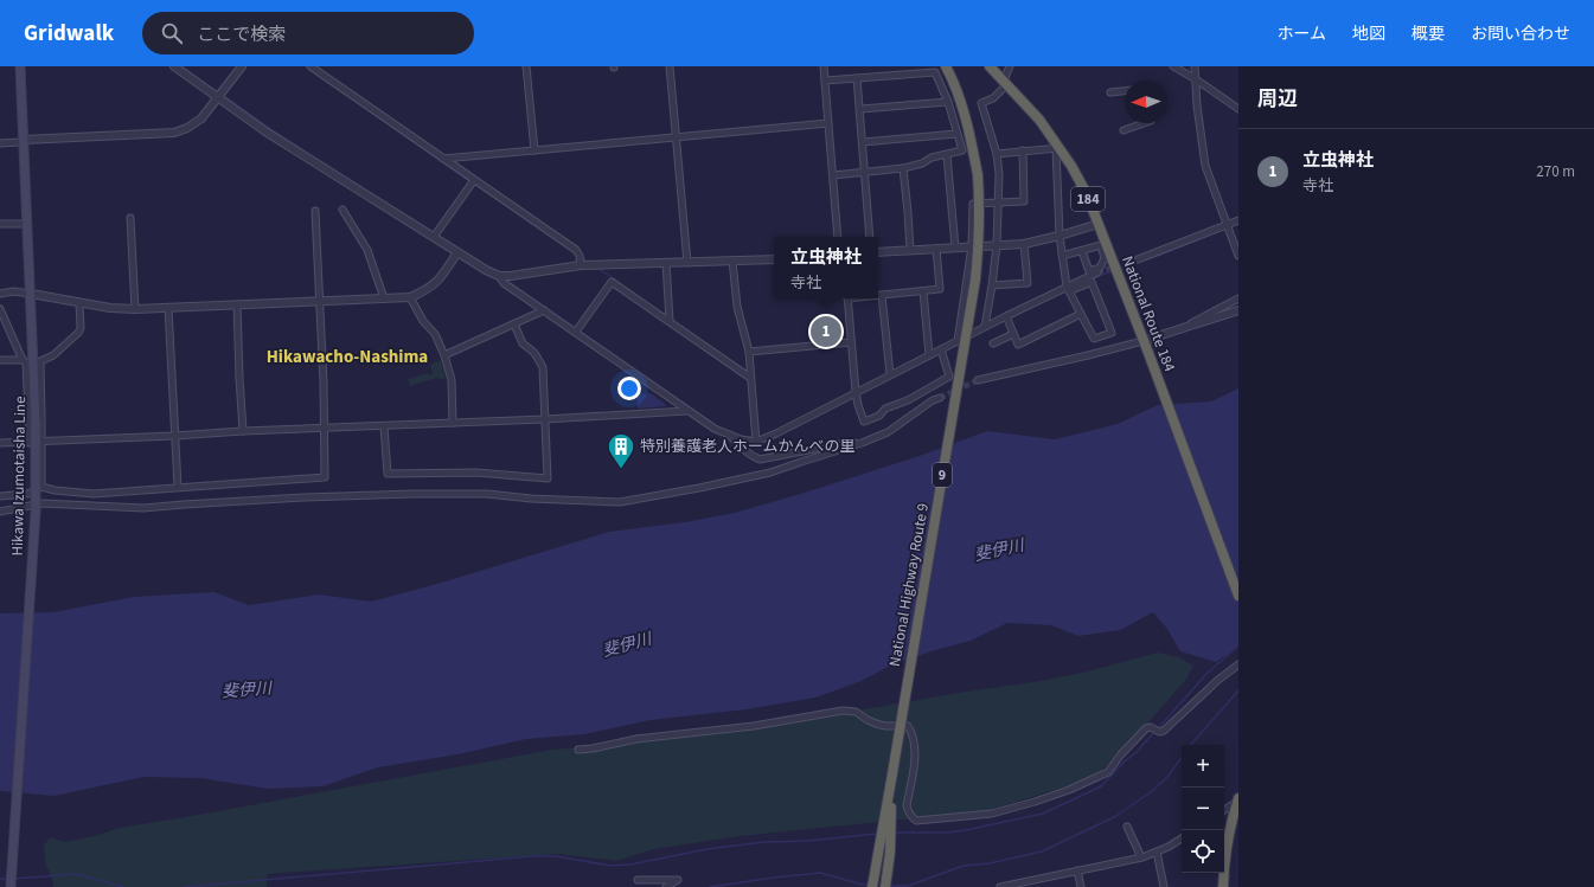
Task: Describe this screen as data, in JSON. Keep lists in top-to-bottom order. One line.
{"streets":{"highway":["184","National Route 184","9","National Highway Route 9"],"main road":["Hikawa Izumotaisha Line"]},"crossings":[["9","National Highway Route 9"]],"districts":["Hikawacho-Nashima"],"water":["斐伊川"],"places":{"building":["特別養護老人ホームかんべの里"]},"north":"left","page":{"header":"Gridwalk","search":"ここで検索","nav":["ホーム","地図","概要","お問い合わせ"],"heading":"周辺","list":[{"mark":"1","name":"立虫神社","note":"寺社","value":"270 m"}],"popup":["立虫神社","寺社"],"pins":"1","map_buttons":["+","−"]}}
